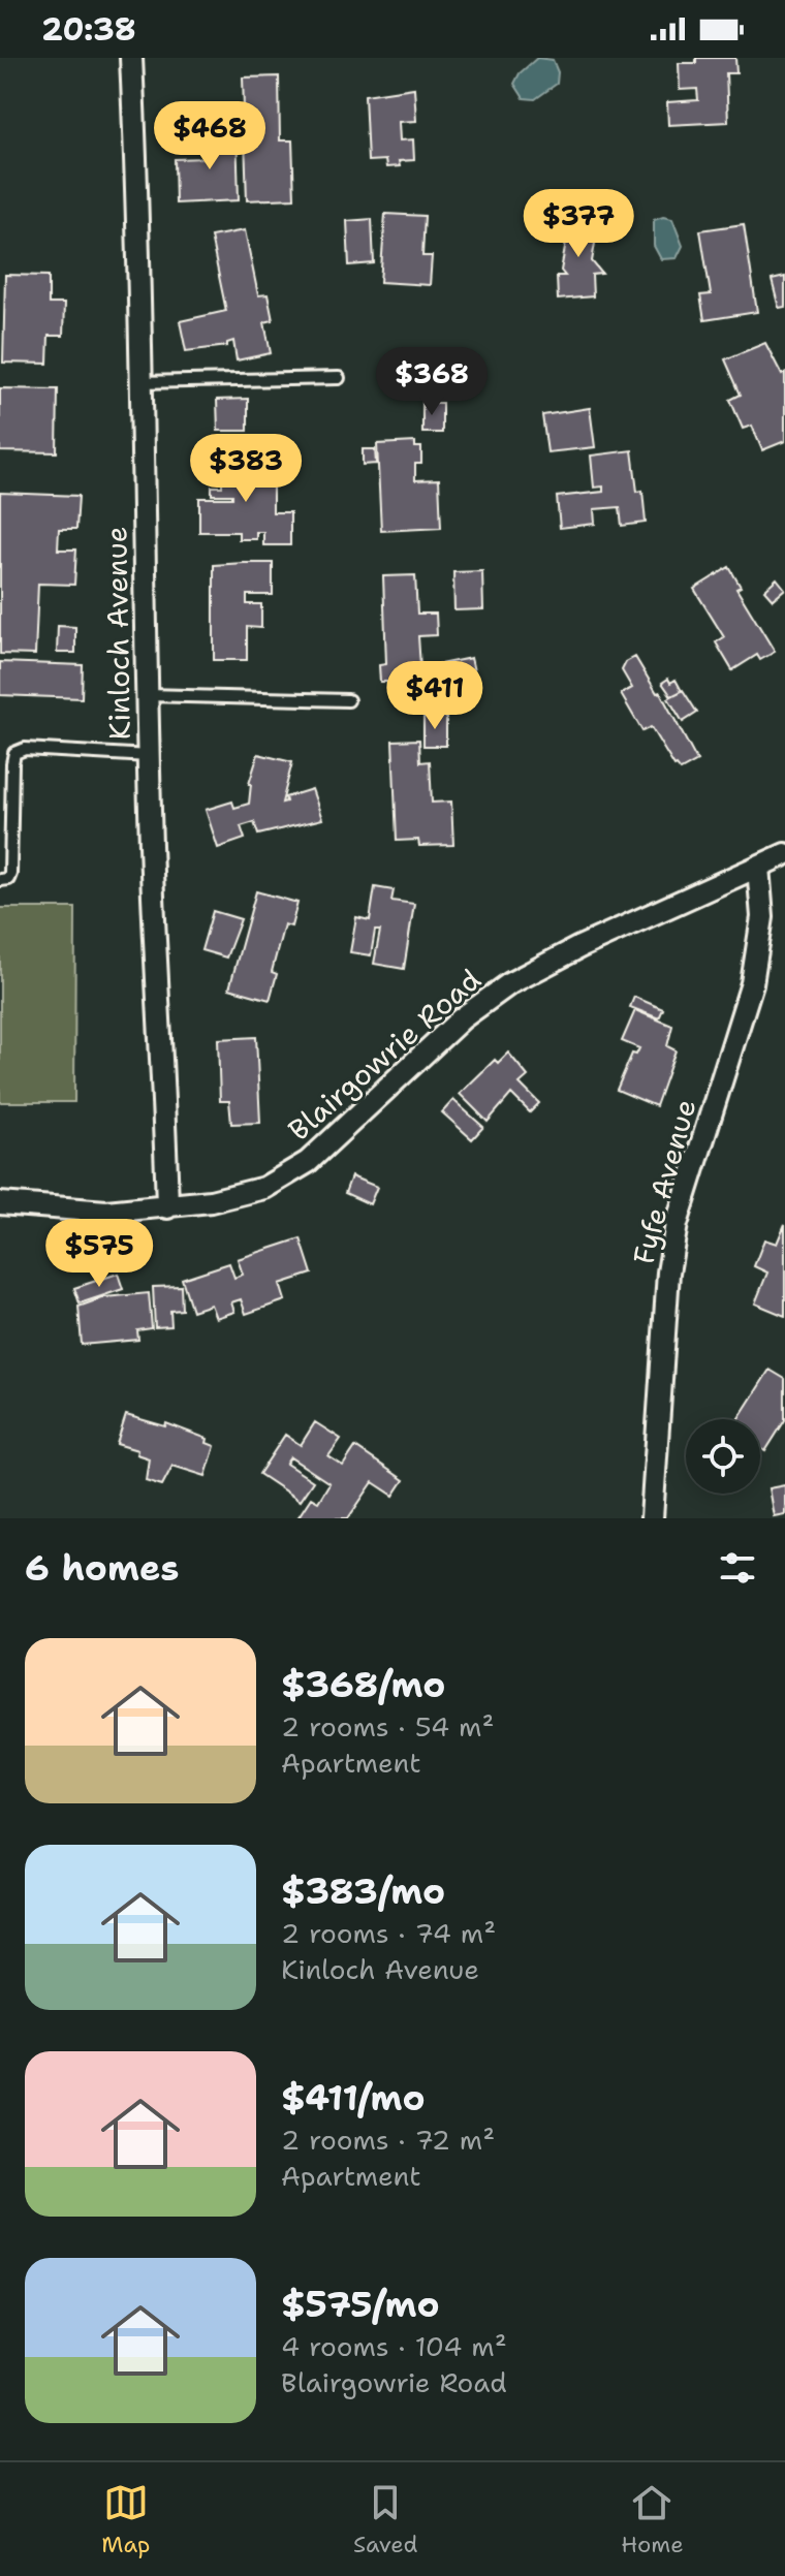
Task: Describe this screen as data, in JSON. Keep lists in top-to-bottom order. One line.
{"streets":{"street":["Kinloch Avenue","Blairgowrie Road","Fyfe Avenue"]},"crossings":[["Kinloch Avenue","Blairgowrie Road"],["Blairgowrie Road","Fyfe Avenue"]],"page":{"status":"20:38","price":["$468","$377","$368","$383","$411","$575"],"heading":"6 homes","list":[{"name":"$368/mo","note":"2 rooms · 54 m² · Apartment"},{"name":"$383/mo","note":"2 rooms · 74 m² · Kinloch Avenue"},{"name":"$411/mo","note":"2 rooms · 72 m² · Apartment"},{"name":"$575/mo","note":"4 rooms · 104 m² · Blairgowrie Road"}],"tabs":["Map","Saved","Home"]}}
